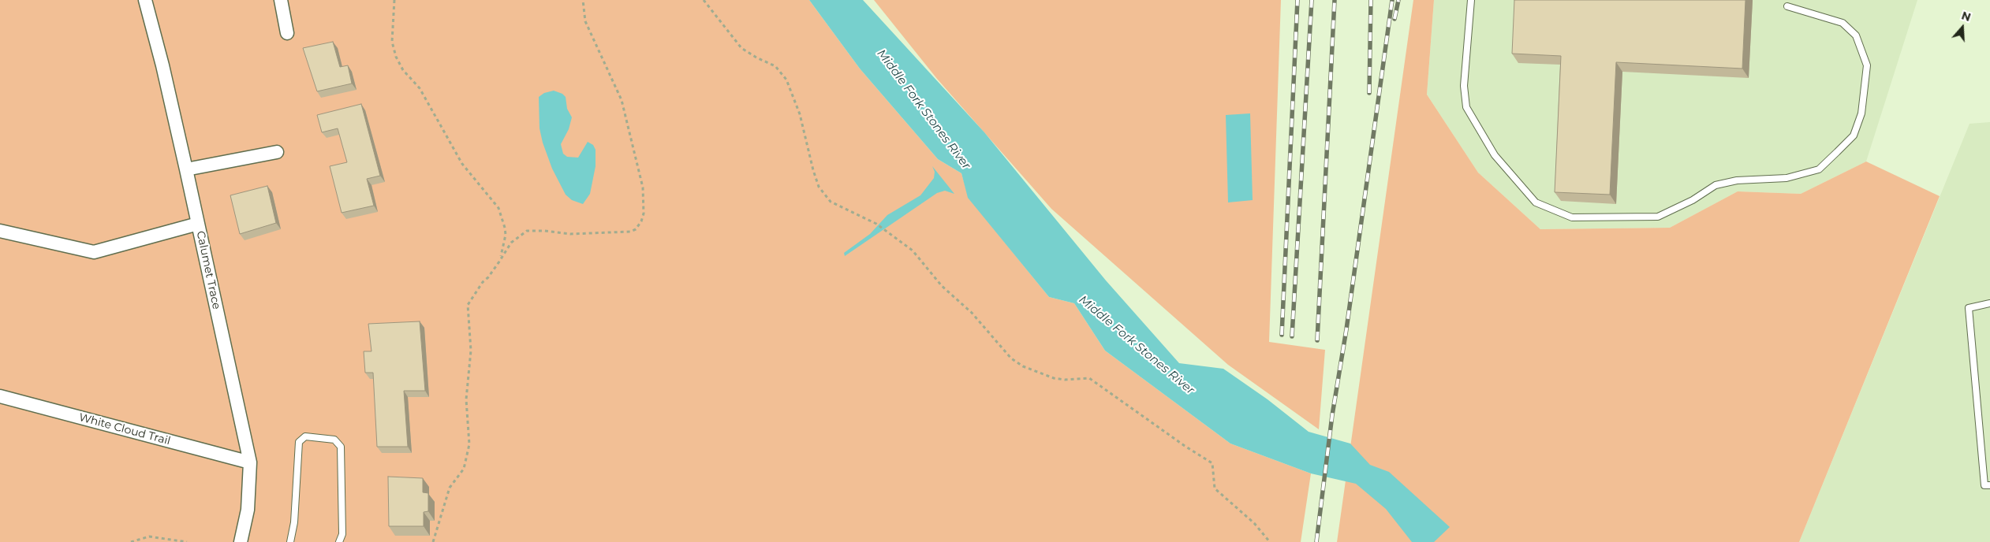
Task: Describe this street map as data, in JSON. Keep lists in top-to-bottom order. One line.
{"streets":{"street":["Calumet Trace","White Cloud Trail"]},"crossings":[["Calumet Trace","White Cloud Trail"]],"water":["Middle Fork Stones River"],"north":"top"}
